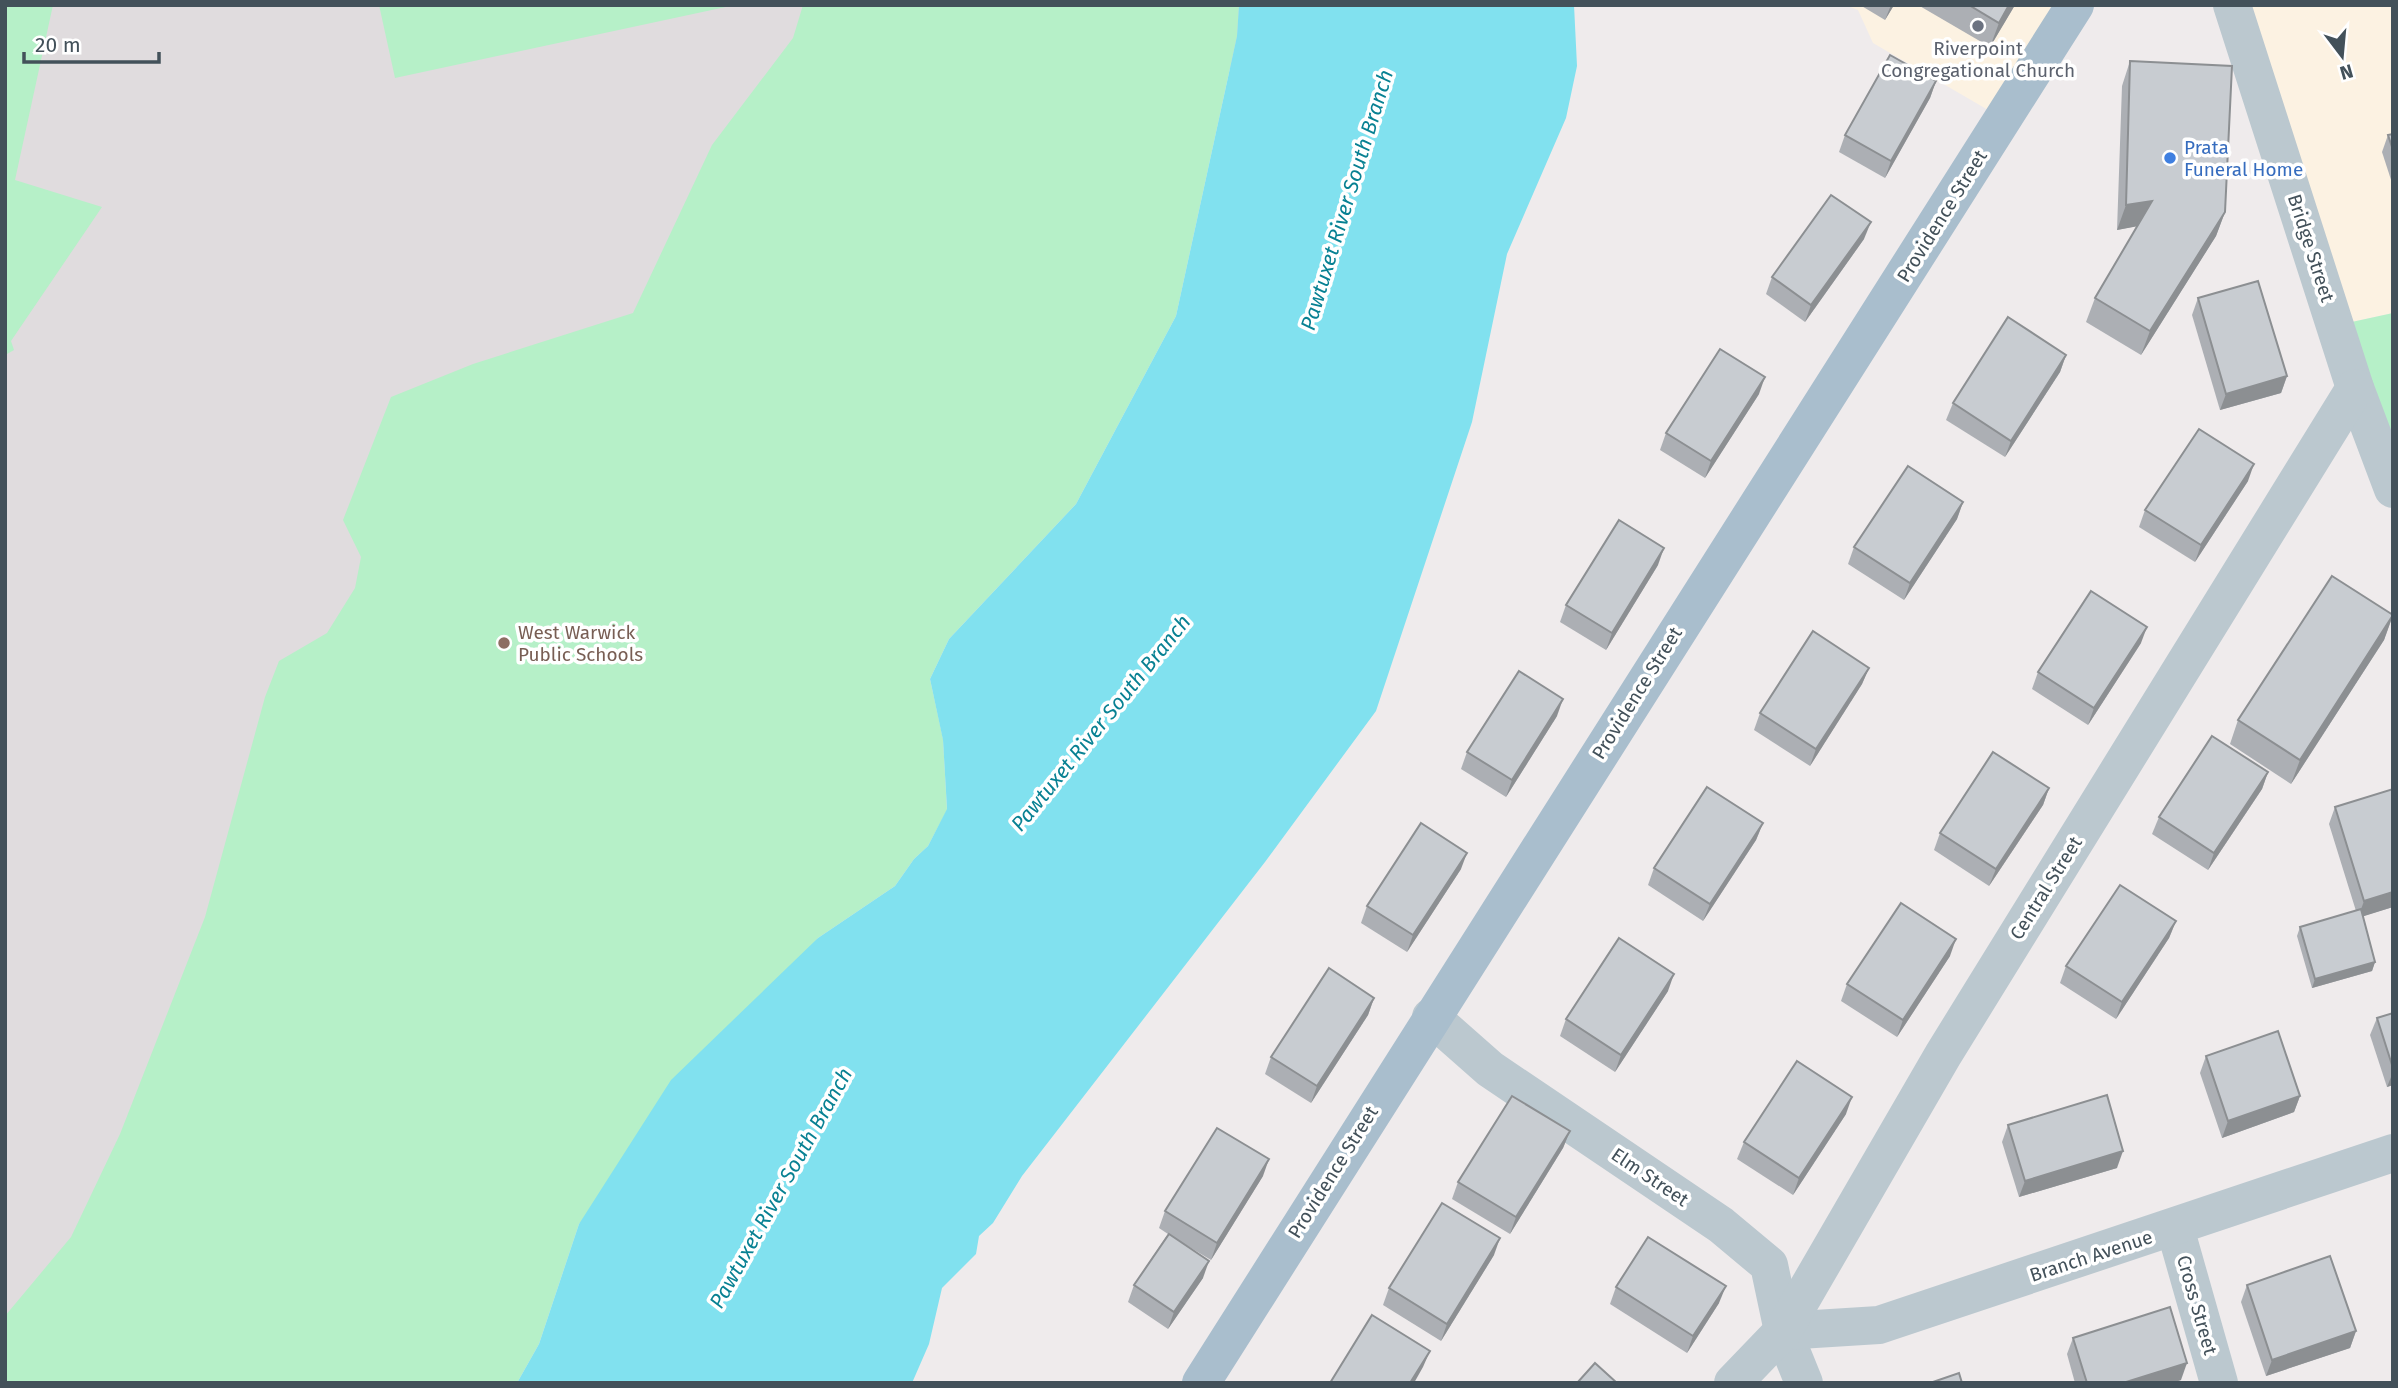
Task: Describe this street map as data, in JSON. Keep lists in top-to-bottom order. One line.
{"streets":{"main road":["Providence Street"],"street":["Bridge Street","Central Street","Elm Street","Branch Avenue","Cross Street"]},"crossings":[["Providence Street","Elm Street"],["Bridge Street","Central Street"],["Central Street","Elm Street"],["Central Street","Branch Avenue"],["Elm Street","Branch Avenue"],["Branch Avenue","Cross Street"]],"water":["Pawtuxet River South Branch"],"places":["Riverpoint Congregational Church","Prata Funeral Home","West Warwick Public Schools"],"scale_bar":"20 m","north":"bottom"}
